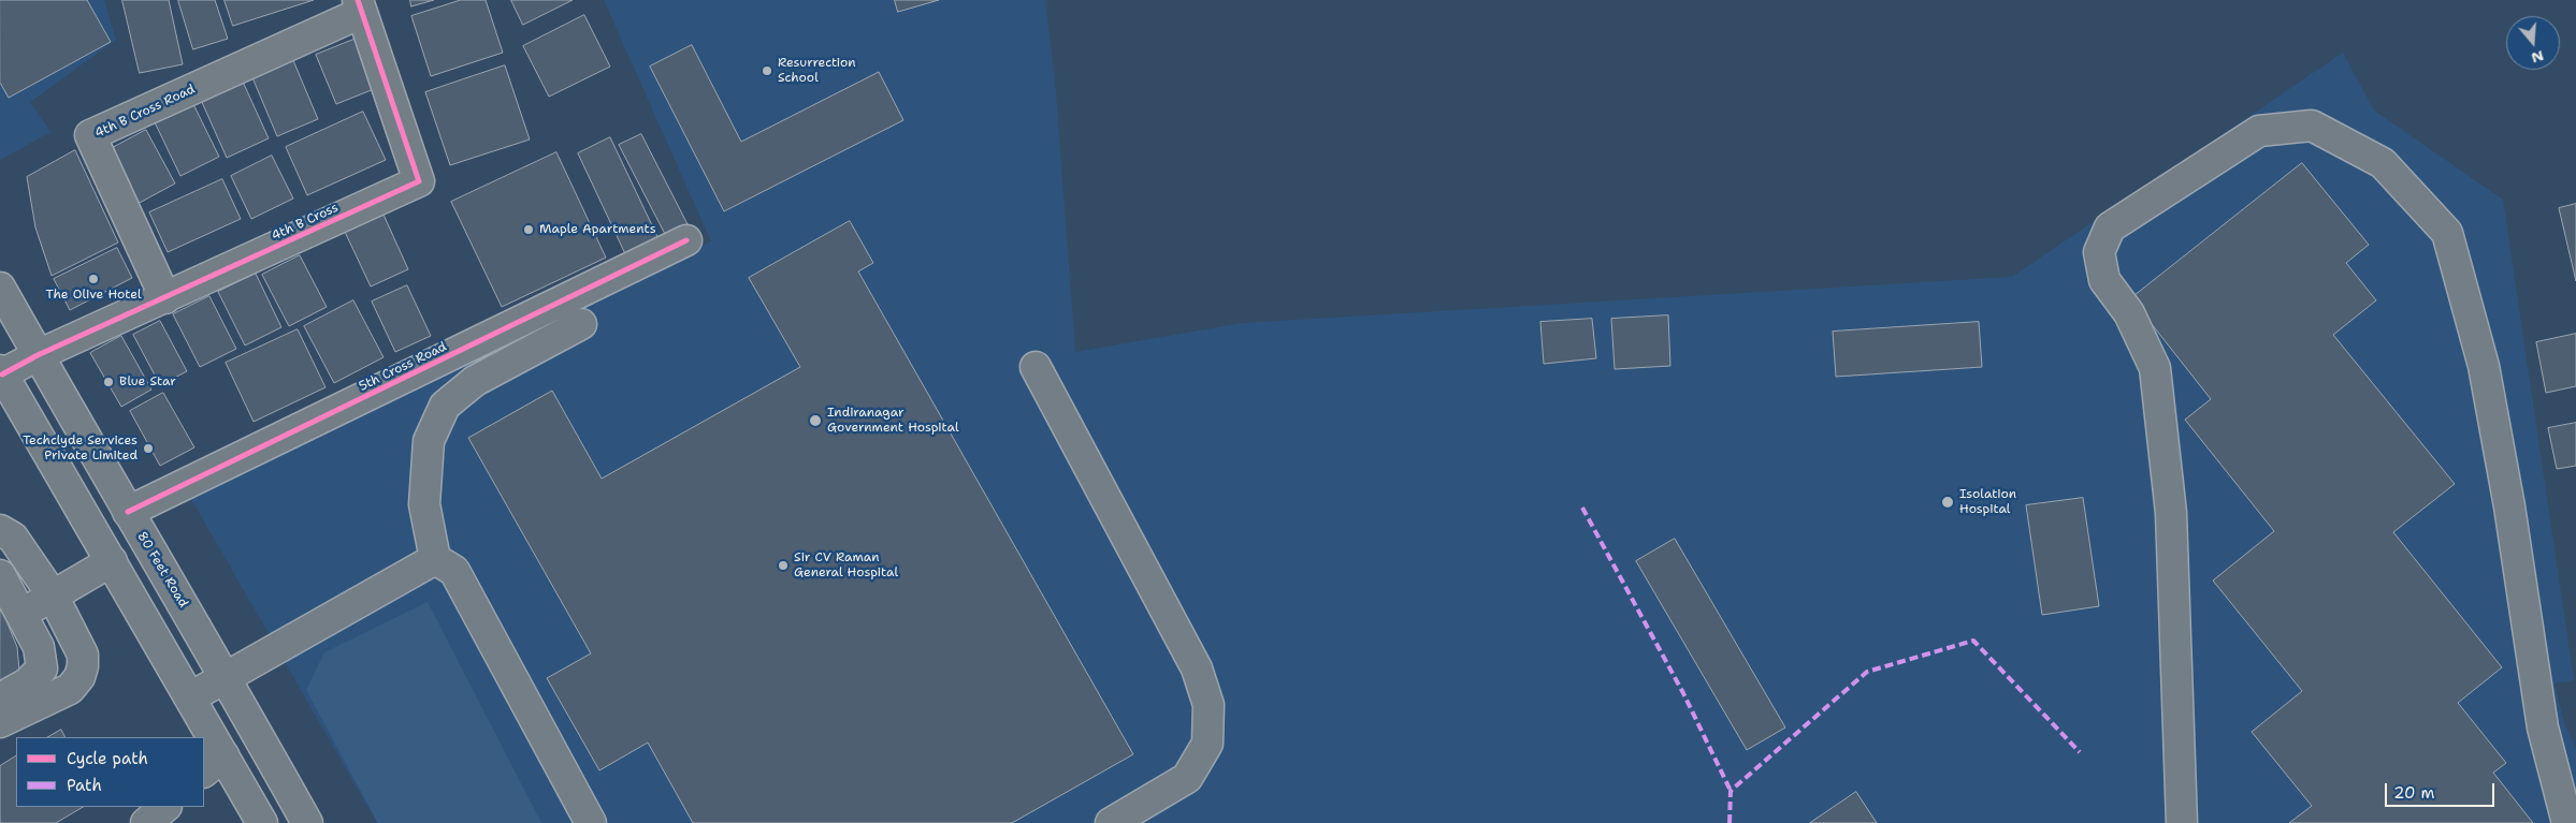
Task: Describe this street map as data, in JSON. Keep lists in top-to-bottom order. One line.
{"streets":{"street":["4th B Cross Road","4th B Cross","5th Cross Road","80 Feet Road"]},"crossings":[["4th B Cross Road","4th B Cross"],["4th B Cross","80 Feet Road"],["5th Cross Road","80 Feet Road"]],"places":["Resurrection School","Maple Apartments","The Olive Hotel","Blue Star","Indiranagar Government Hospital","Techclyde Services Private Limited","Isolation Hospital","Sir CV Raman General Hospital"],"legend":["Cycle path","Path"],"scale_bar":"20 m","north":"bottom"}
